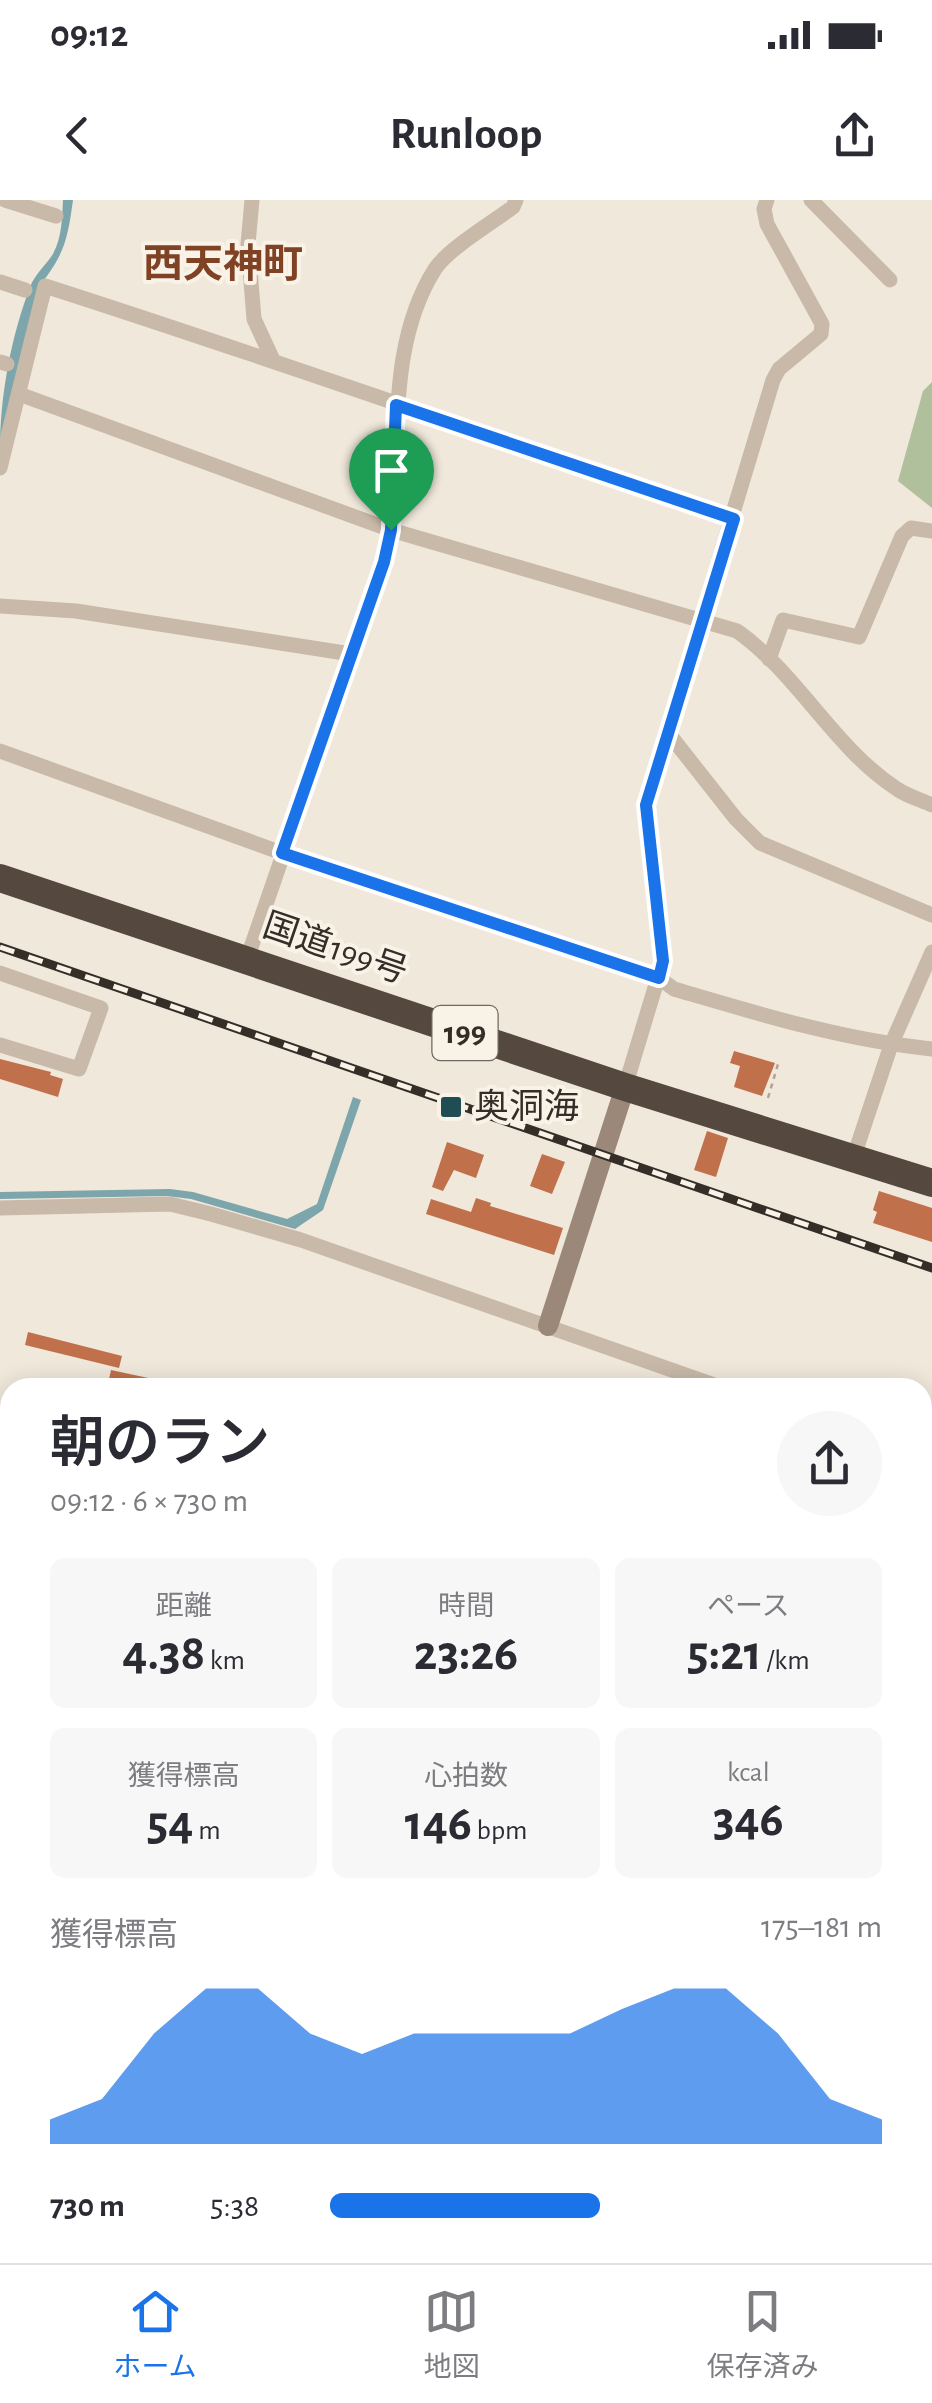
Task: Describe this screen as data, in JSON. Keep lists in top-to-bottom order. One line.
{"streets":{"highway":["国道199号","199"]},"districts":["西天神町"],"places":{"transit":["奥洞海"]},"page":{"status":"09:12","header":"Runloop","heading":["朝のラン","09:12 · 6 × 730 m"],"stats":[["距離","4.38 km"],["時間","23:26"],["ペース","5:21 /km"],["獲得標高","54 m"],["心拍数","146 bpm"],["kcal","346"]],"chart":["獲得標高","175–181 m"],"list":[{"name":"730 m","note":"5:38"}],"tabs":["ホーム","地図","保存済み"]}}
